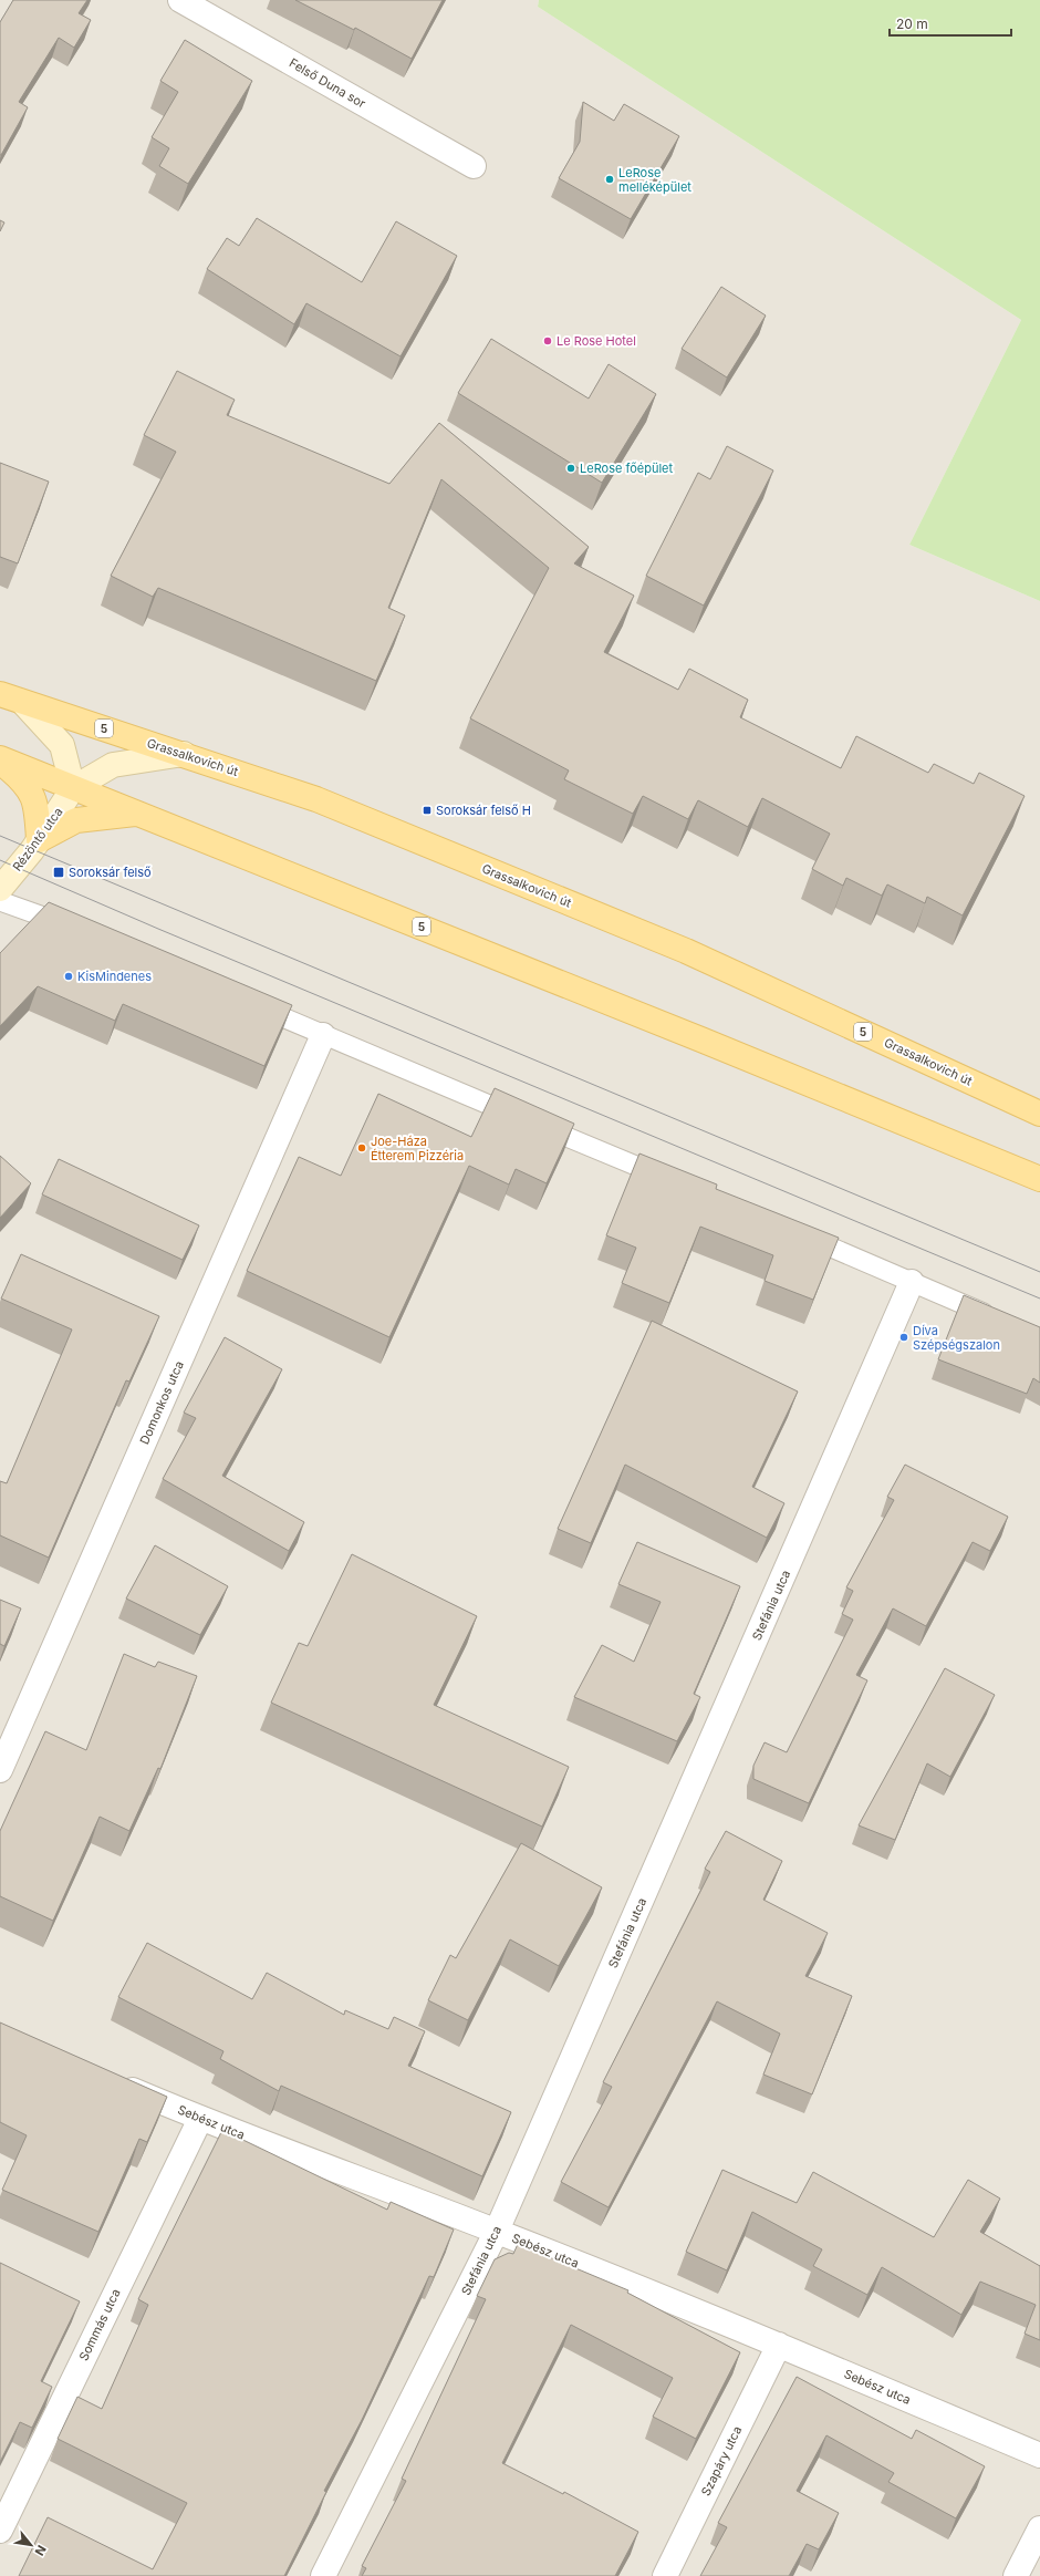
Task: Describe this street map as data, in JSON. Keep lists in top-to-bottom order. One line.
{"streets":{"main road":["5","Grassalkovich út","Rézöntő utca"],"street":["Felső Duna sor","Domonkos utca","Stefánia utca","Sebész utca","Sommás utca","Szapáry utca"]},"crossings":[["5","Rézöntő utca"],["Stefánia utca","Sebész utca"],["Sebész utca","Sommás utca"],["Sebész utca","Szapáry utca"]],"places":{"other":["LeRose melléképület","Le Rose Hotel","LeRose főépület","KisMindenes","Joe-Háza Étterem Pizzéria","Díva Szépségszalon"],"transit":["Soroksár felső H","Soroksár felső"]},"scale_bar":"20 m","north":"bottom right"}
